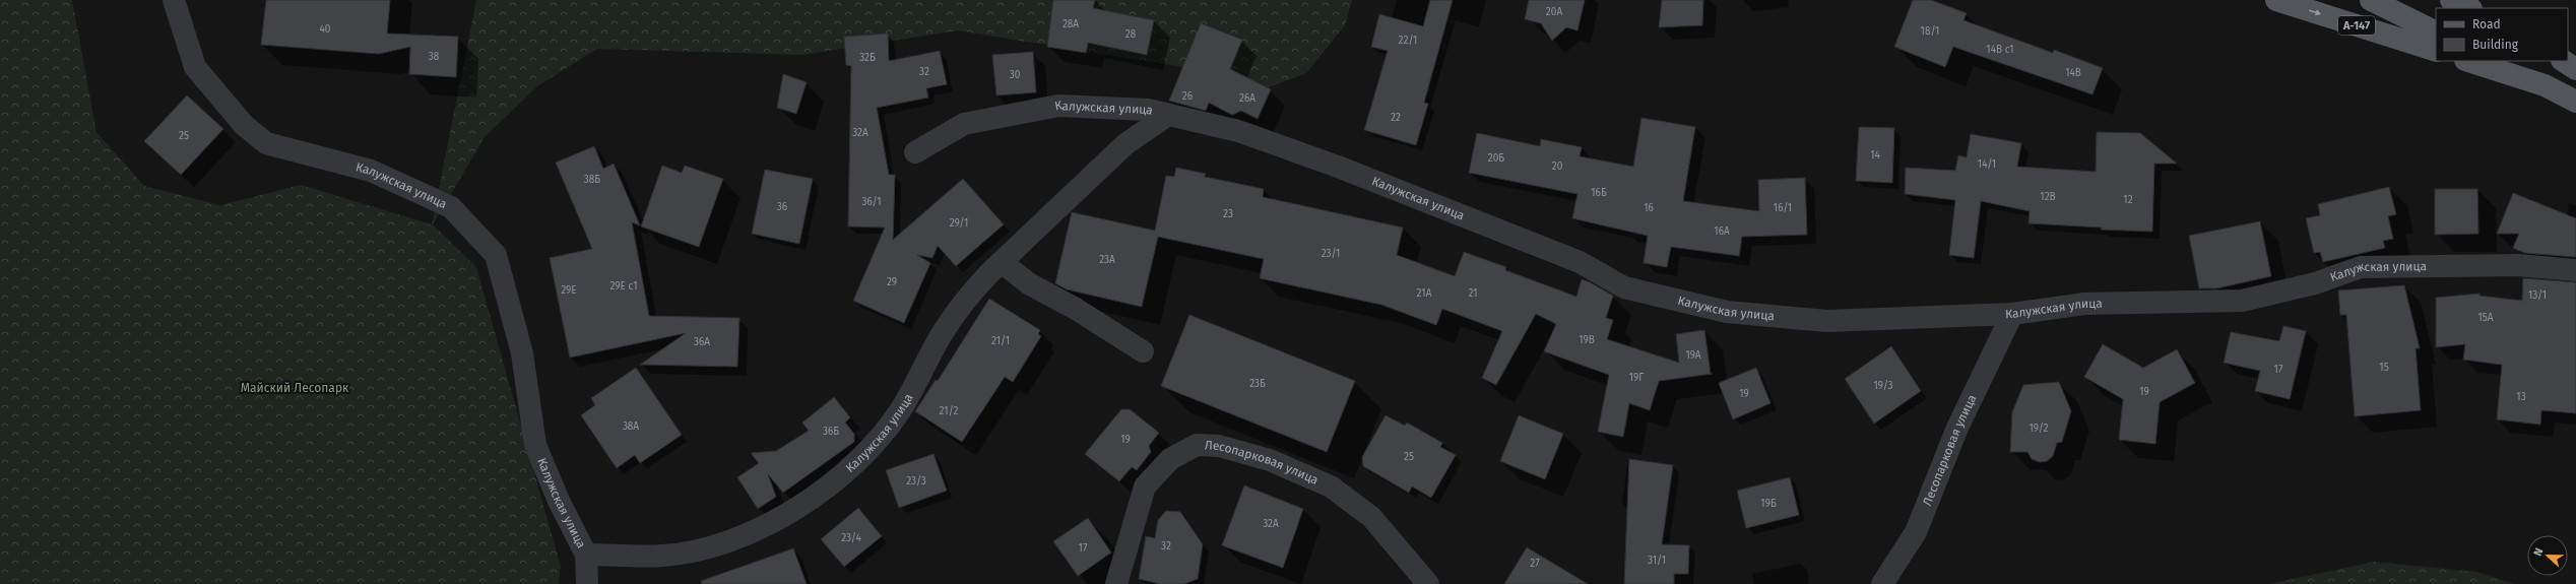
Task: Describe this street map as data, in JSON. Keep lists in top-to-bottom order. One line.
{"streets":{"main road":["А-147"],"street":["Калужская улица","Лесопарковая улица"]},"crossings":[["Калужская улица","Лесопарковая улица"]],"parks":["Майский Лесопарк"],"house_numbers":["20А","28А","40","18/1","28","22/1","14В с1","38","32Б","32","14В","30","26","26А","22","32А","25","14","20Б","14/1","20","38Б","16Б","12В","12","36/1","36","16","16/1","23","29/1","16А","23/1","23А","29","29Е с1","29Е","21А","21","13/1","15А","19В","21/1","36А","19А","15","17","19Г","23Б","19/3","19","19","13","21/2","38А","19/2","36Б","19","25","23/3","19Б","32А","23/4","32","17","31/1","27"],"legend":["Road","Building"],"north":"left"}
